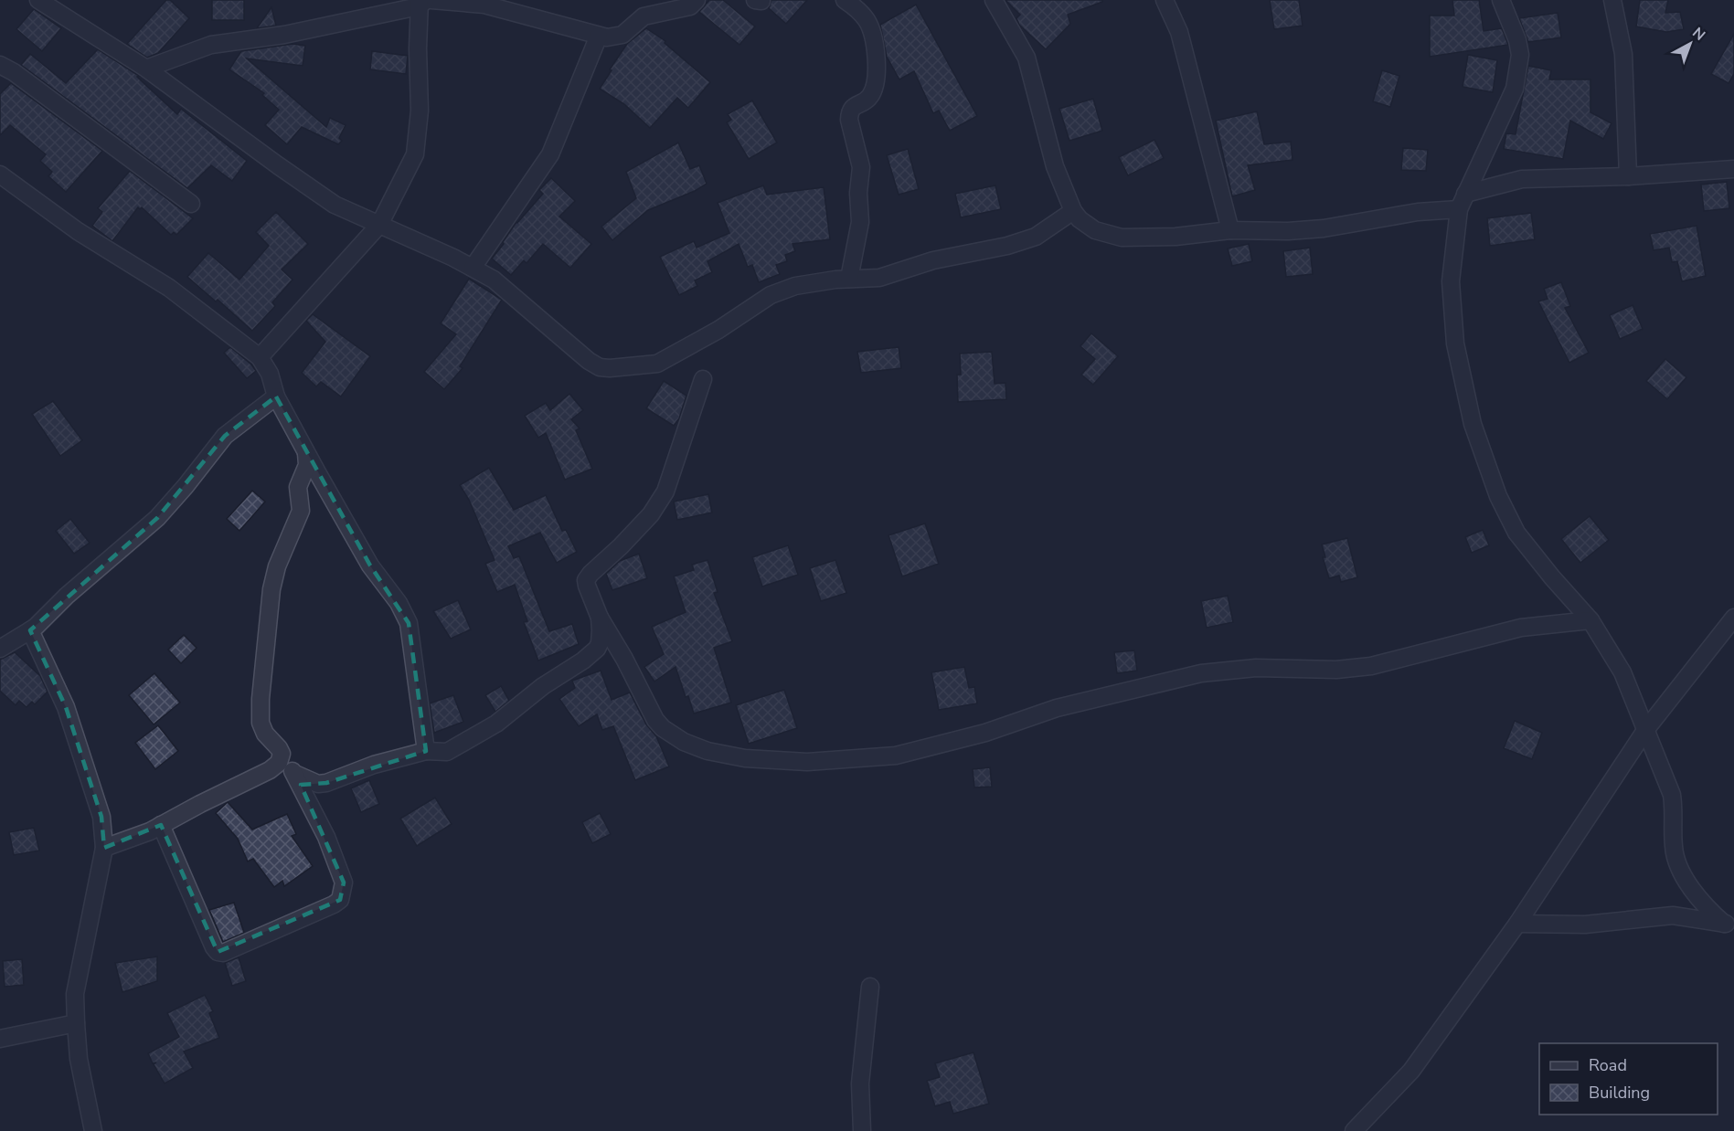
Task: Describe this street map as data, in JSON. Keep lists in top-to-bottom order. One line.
{"legend":["Road","Building"],"north":"top right"}
